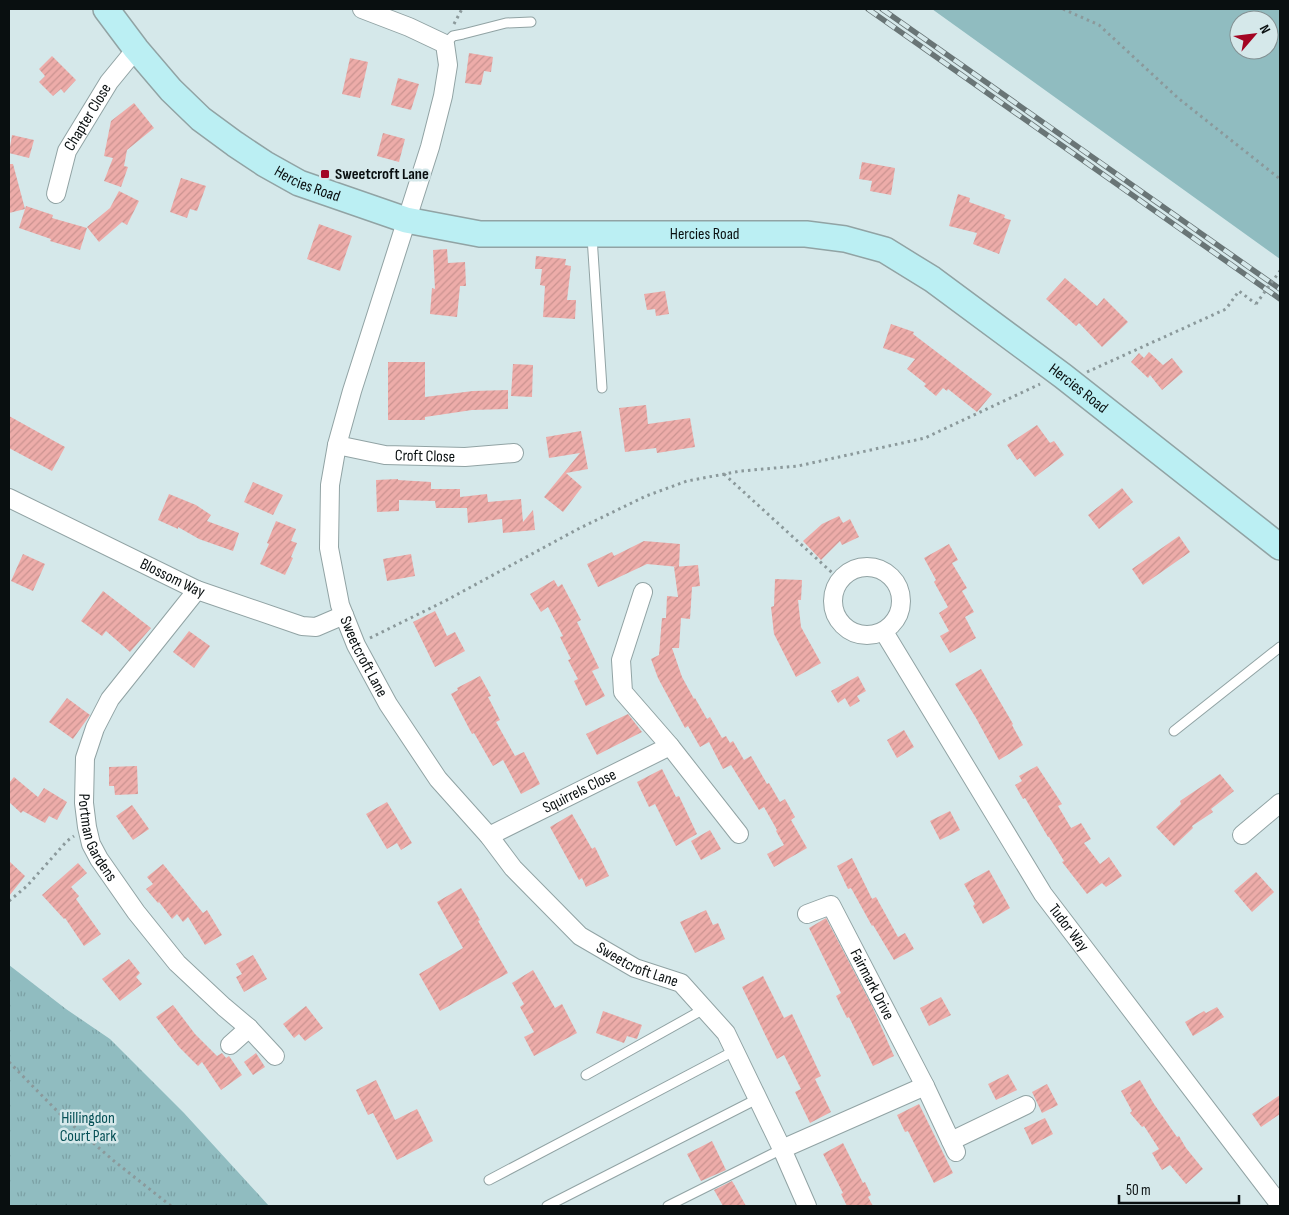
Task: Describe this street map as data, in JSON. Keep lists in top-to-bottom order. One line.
{"streets":{"street":["Chapter Close","Hercies Road","Croft Close","Blossom Way","Sweetcroft Lane","Squirrels Close","Portman Gardens","Tudor Way","Fairmark Drive"]},"crossings":[["Chapter Close","Hercies Road"],["Hercies Road","Sweetcroft Lane"],["Croft Close","Sweetcroft Lane"],["Blossom Way","Sweetcroft Lane"],["Blossom Way","Portman Gardens"],["Sweetcroft Lane","Squirrels Close"]],"parks":["Hillingdon Court Park"],"places":{"transit":["Sweetcroft Lane"]},"scale_bar":"50 m","north":"top right"}
